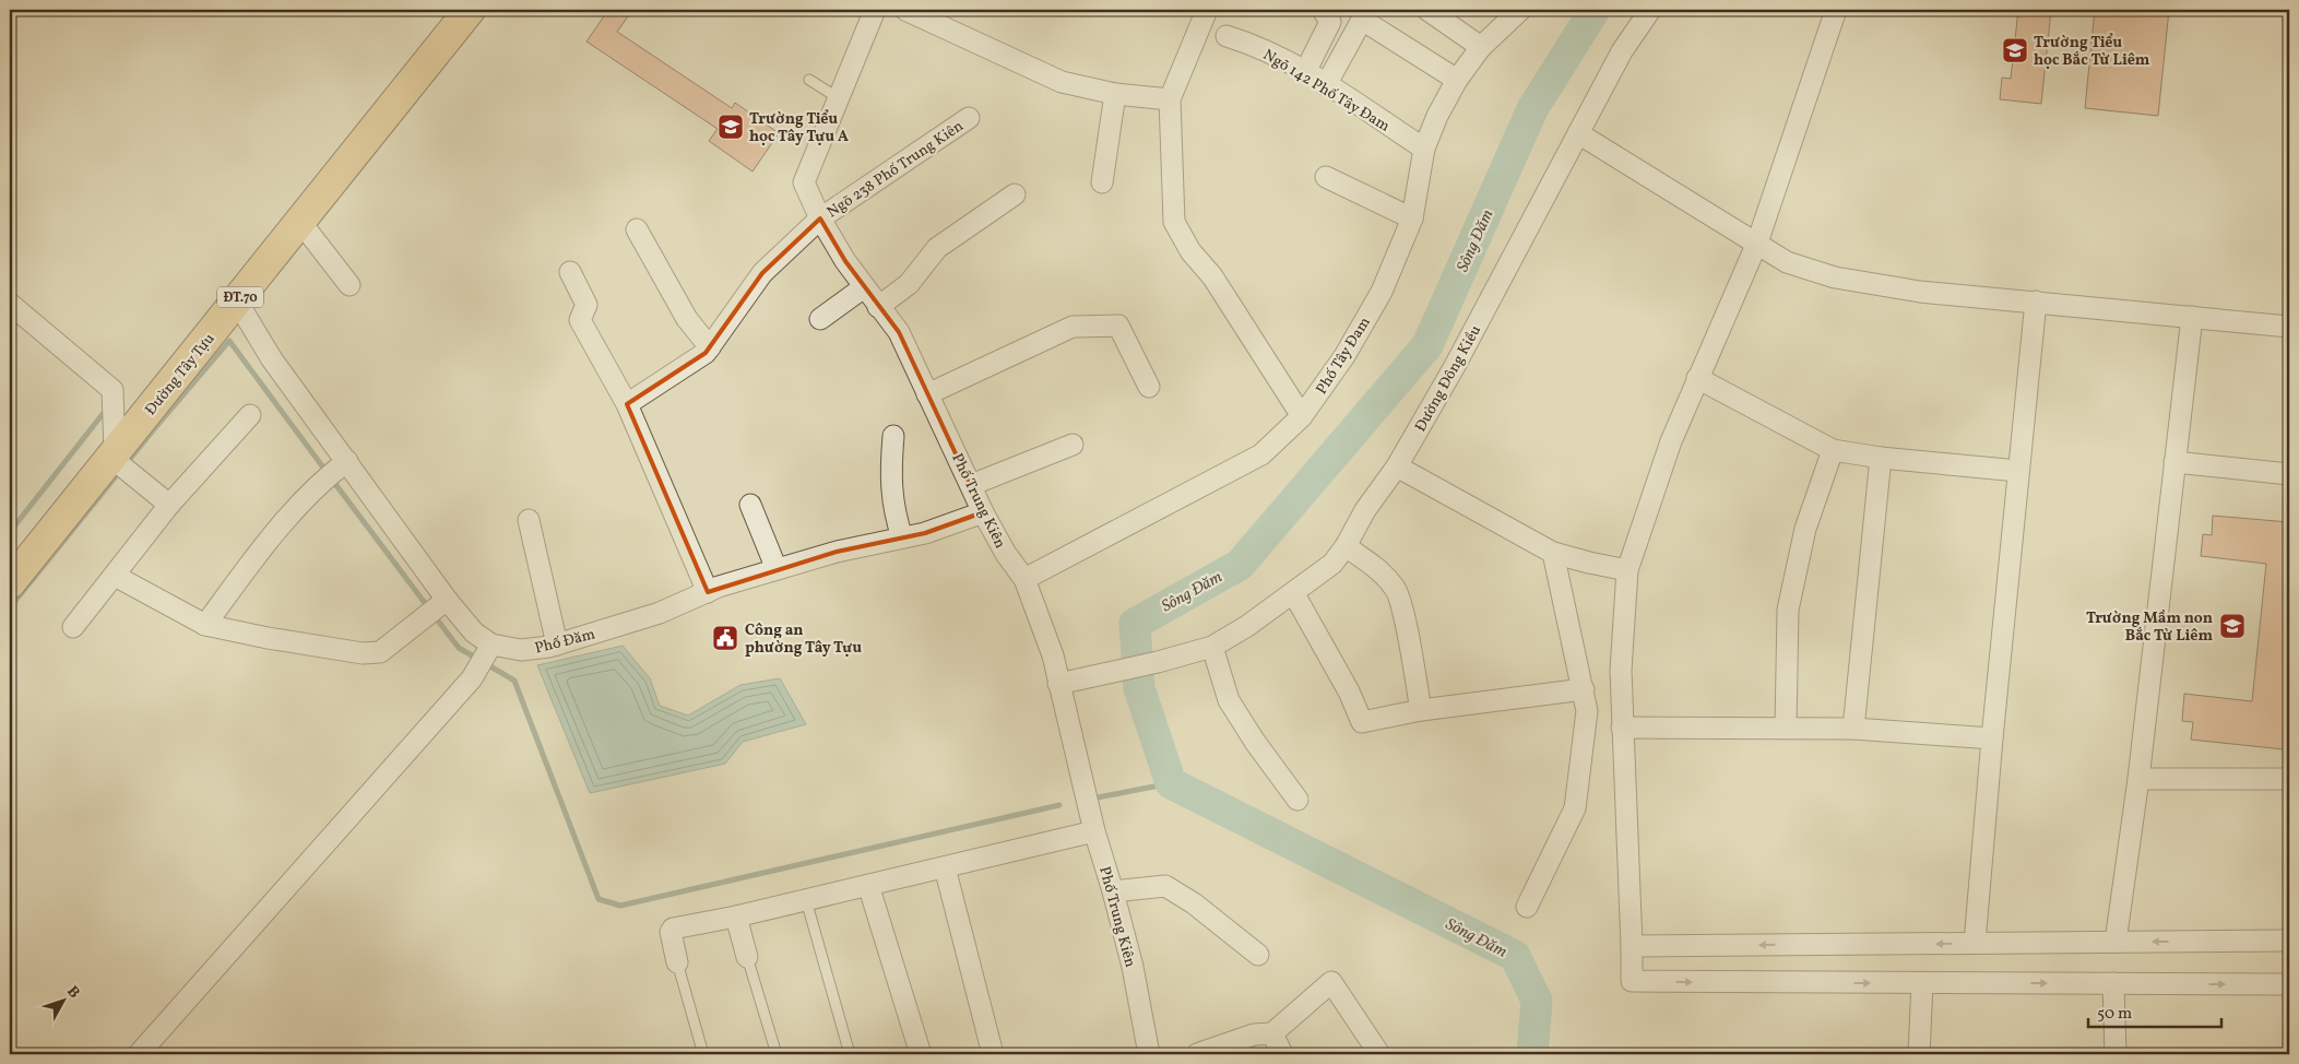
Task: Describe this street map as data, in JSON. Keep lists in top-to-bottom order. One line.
{"streets":{"main road":["ĐT.70","Đường Tây Tựu"],"street":["Ngõ 142 Phố Tây Đam","Ngõ 238 Phố Trung Kiên","Phố Tây Đam","Đường Đông Kiều","Phố Trung Kiên","Phố Đăm"]},"crossings":[["Ngõ 142 Phố Tây Đam","Phố Tây Đam"],["Ngõ 238 Phố Trung Kiên","Phố Trung Kiên"],["Phố Tây Đam","Phố Trung Kiên"],["Đường Tây Tựu","Phố Đăm"],["Đường Đông Kiều","Phố Trung Kiên"],["Phố Trung Kiên","Phố Đăm"]],"water":["Sông Đăm"],"places":{"school or university":["Trường Tiểu học Bắc Từ Liêm","Trường Tiểu học Tây Tựu A","Trường Mầm non Bắc Từ Liêm"],"public building":["Công an phường Tây Tựu"]},"scale_bar":"50 m","north":"top right"}
